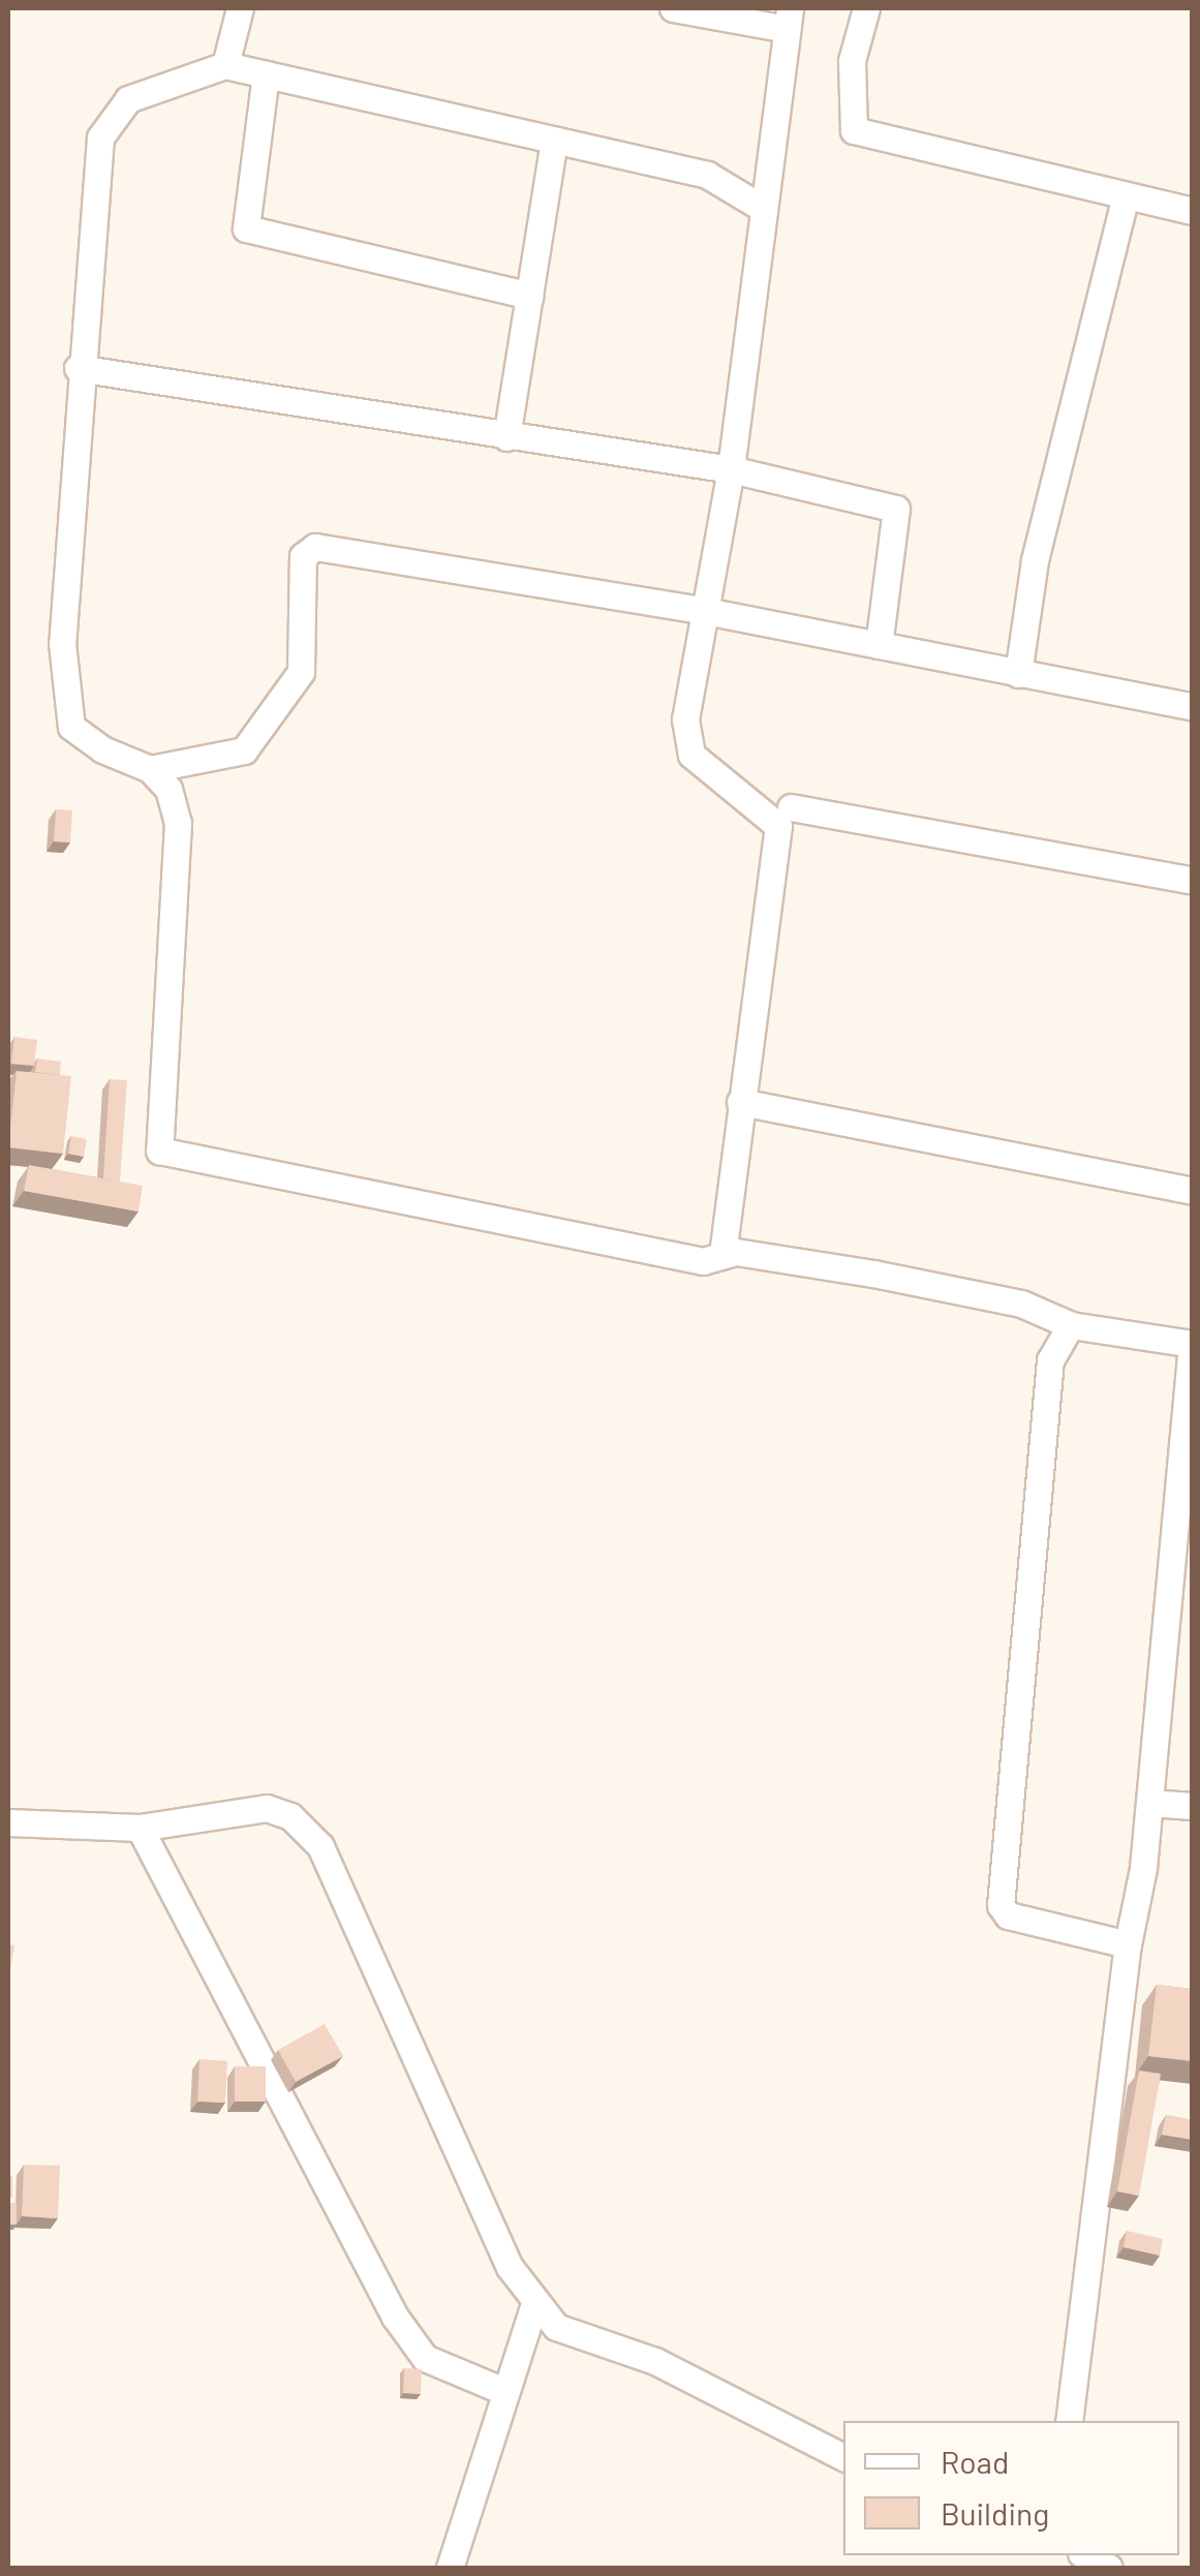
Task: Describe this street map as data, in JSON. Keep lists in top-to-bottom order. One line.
{"legend":["Road","Building"]}
